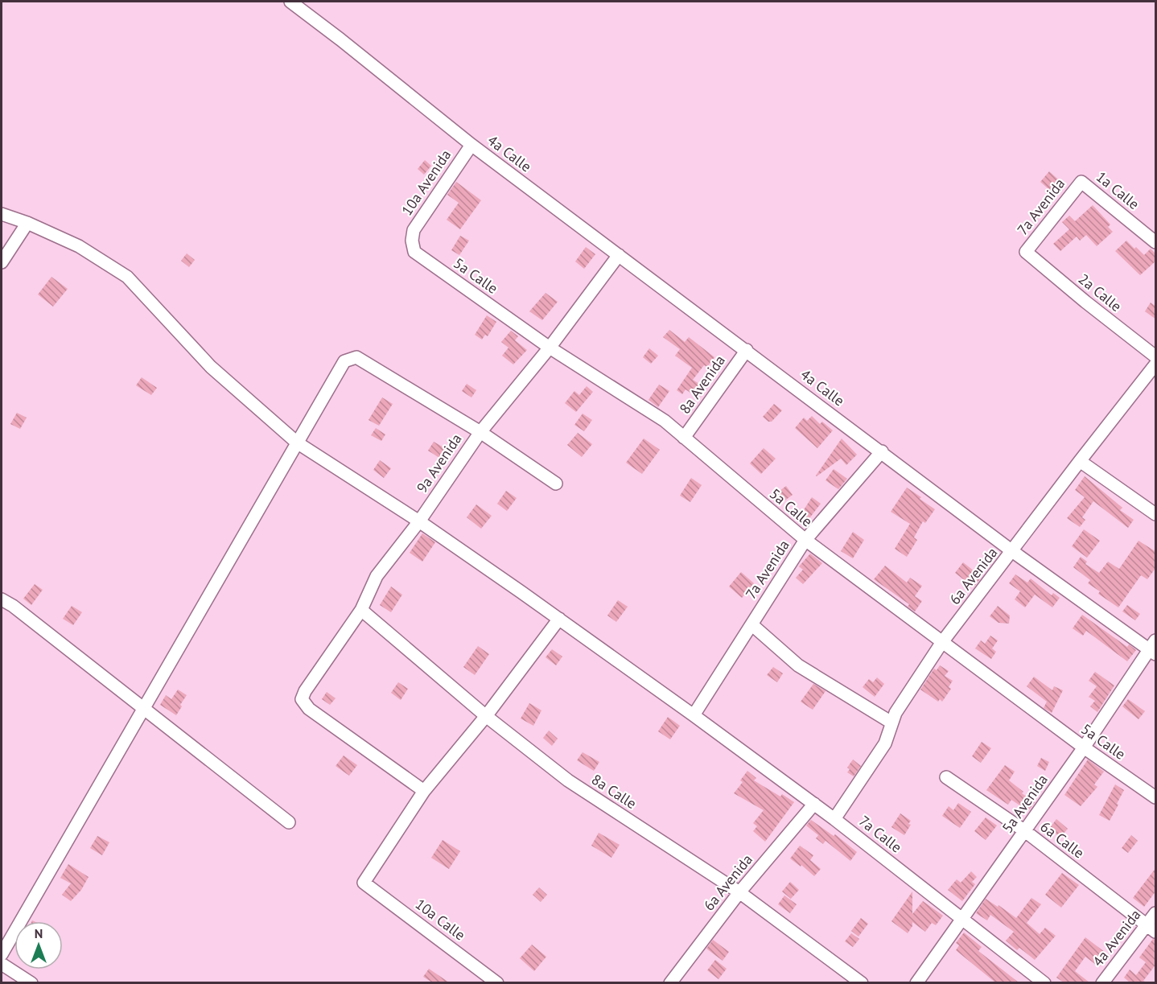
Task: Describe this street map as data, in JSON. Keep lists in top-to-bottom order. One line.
{"streets":{"street":["4a Calle","10a Avenida","1a Calle","7a Avenida","5a Calle","2a Calle","8a Avenida","9a Avenida","6a Avenida","8a Calle","5a Avenida","7a Calle","6a Calle","10a Calle","4a Avenida"]},"crossings":[["4a Calle","10a Avenida"],["4a Calle","7a Avenida"],["4a Calle","8a Avenida"],["4a Calle","9a Avenida"],["4a Calle","6a Avenida"],["4a Calle","5a Avenida"],["10a Avenida","5a Calle"],["1a Calle","7a Avenida"],["7a Avenida","5a Calle"],["7a Avenida","2a Calle"],["7a Avenida","7a Calle"],["5a Calle","8a Avenida"],["5a Calle","9a Avenida"],["5a Calle","6a Avenida"],["5a Calle","5a Avenida"],["9a Avenida","8a Calle"],["9a Avenida","7a Calle"],["9a Avenida","10a Calle"],["6a Avenida","8a Calle"],["6a Avenida","7a Calle"],["5a Avenida","7a Calle"],["5a Avenida","6a Calle"],["6a Calle","4a Avenida"]],"north":"top"}
